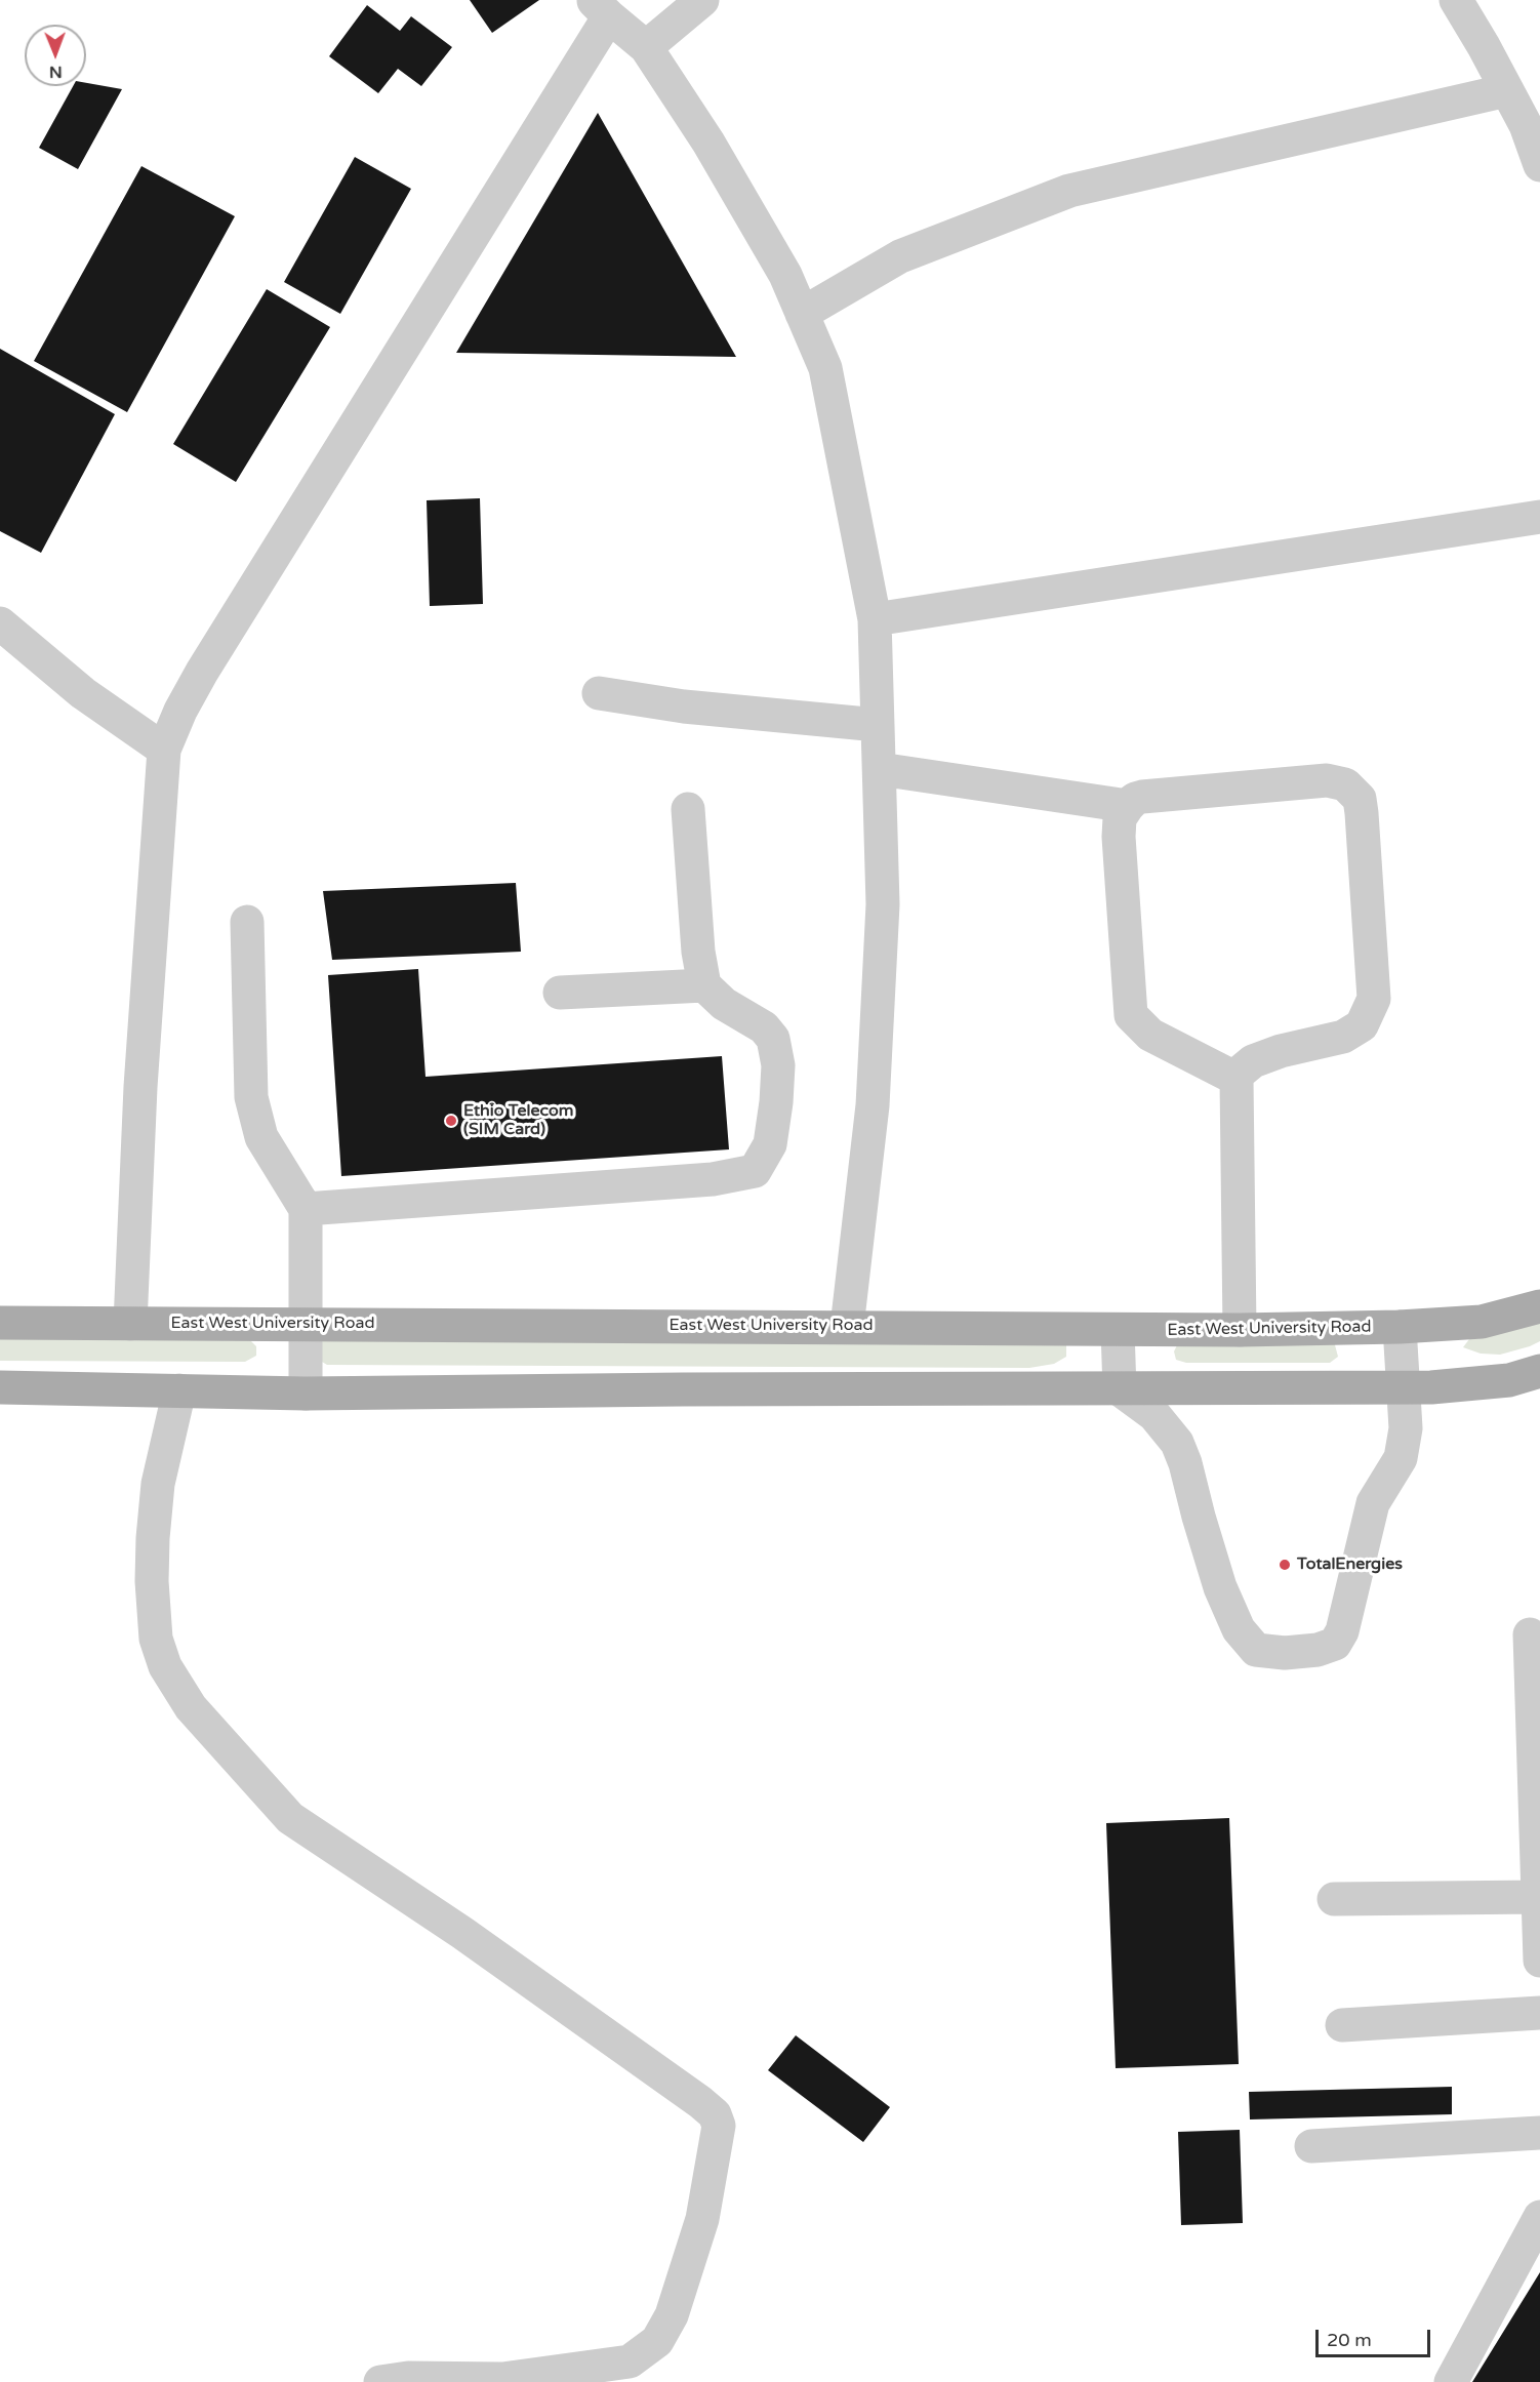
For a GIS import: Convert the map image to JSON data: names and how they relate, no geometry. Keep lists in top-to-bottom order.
{
  "streets": {
    "main road": ["East West University Road"]
  },
  "places": ["Ethio Telecom (SIM Card)", "TotalEnergies"],
  "scale_bar": "20 m",
  "north": "bottom"
}
